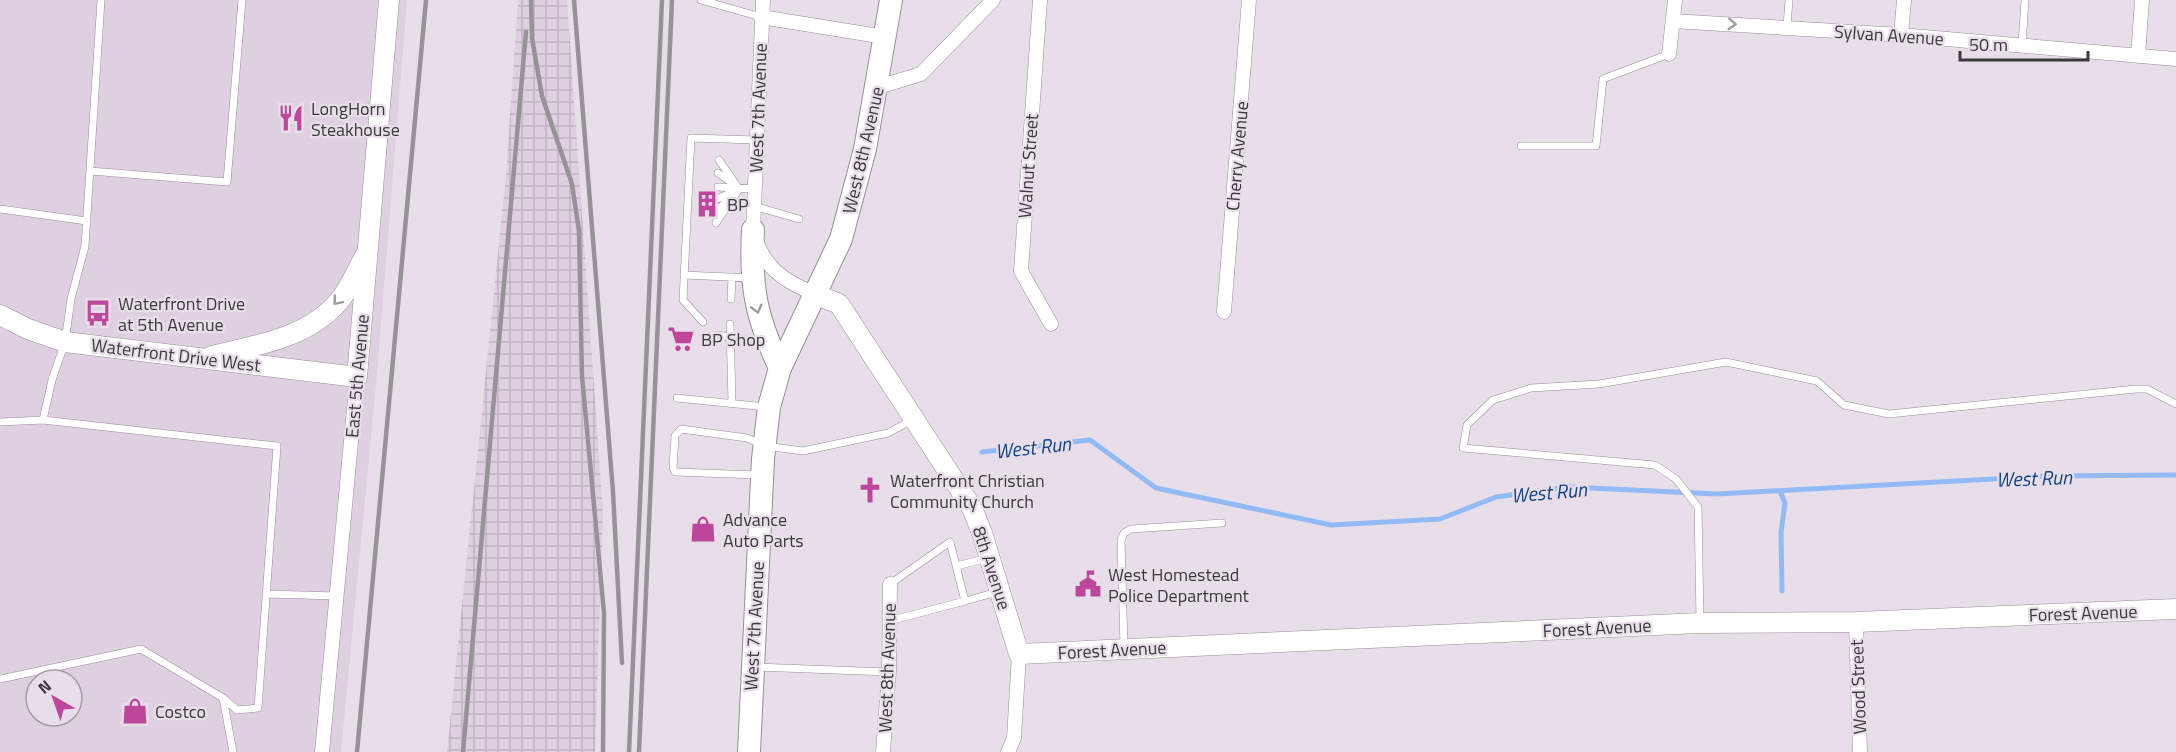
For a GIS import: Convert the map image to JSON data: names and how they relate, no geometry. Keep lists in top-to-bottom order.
{
  "streets": {
    "main road": ["West 7th Avenue", "West 8th Avenue"],
    "street": [
      "Sylvan Avenue",
      "Cherry Avenue",
      "Walnut Street",
      "Waterfront Drive West",
      "East 5th Avenue",
      "8th Avenue",
      "Forest Avenue",
      "Wood Street"
    ]
  },
  "crossings": [
    ["West 7th Avenue", "West 8th Avenue"],
    ["West 7th Avenue", "8th Avenue"],
    ["West 8th Avenue", "8th Avenue"],
    ["Waterfront Drive West", "East 5th Avenue"],
    ["8th Avenue", "Forest Avenue"],
    ["Forest Avenue", "Wood Street"]
  ],
  "water": ["West Run"],
  "places": {
    "restaurant": ["LongHorn Steakhouse"],
    "building": ["BP"],
    "bus stop": ["Waterfront Drive at 5th Avenue"],
    "supermarket": ["BP Shop"],
    "church": ["Waterfront Christian Community Church"],
    "shop": ["Advance Auto Parts", "Costco"],
    "public building": ["West Homestead Police Department"]
  },
  "scale_bar": "50 m",
  "north": "top left"
}
